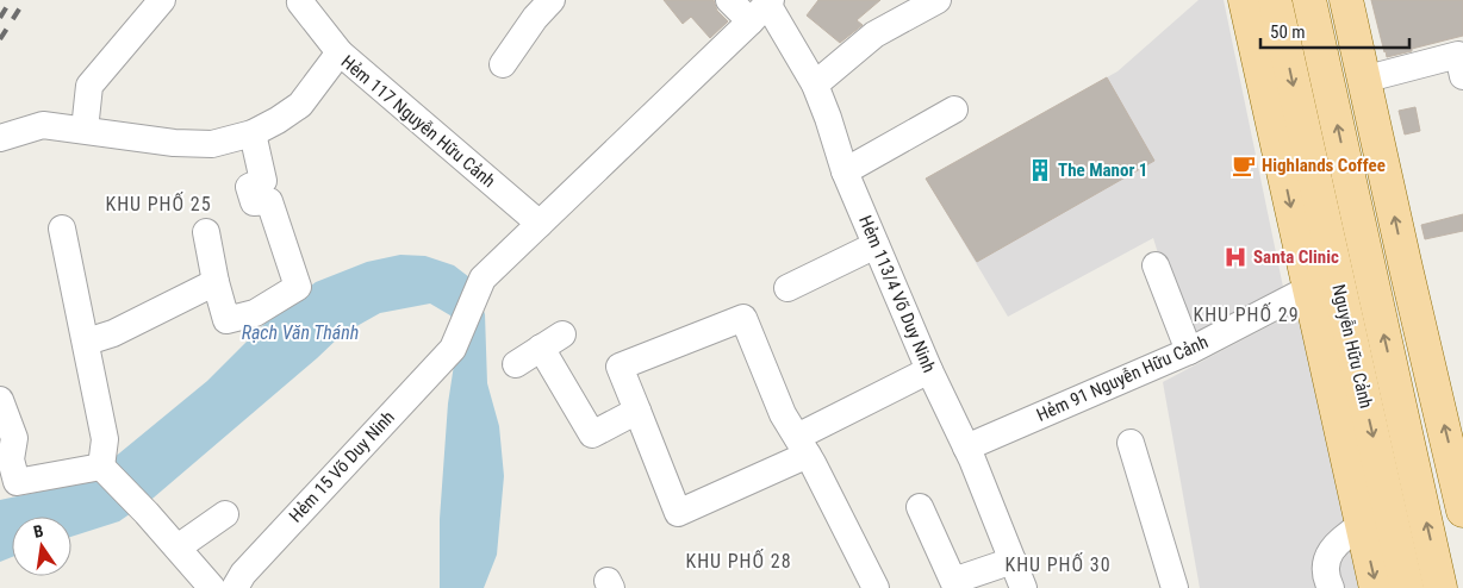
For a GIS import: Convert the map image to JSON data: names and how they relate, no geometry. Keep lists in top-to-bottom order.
{
  "streets": {
    "main road": ["Nguyễn Hữu Cảnh"],
    "street": [
      "Hẻm 117 Nguyễn Hữu Cảnh",
      "Hẻm 113/4 Võ Duy Ninh",
      "Hẻm 91 Nguyễn Hữu Cảnh",
      "Hẻm 15 Võ Duy Ninh"
    ]
  },
  "crossings": [
    ["Hẻm 117 Nguyễn Hữu Cảnh", "Hẻm 15 Võ Duy Ninh"],
    ["Hẻm 113/4 Võ Duy Ninh", "Hẻm 91 Nguyễn Hữu Cảnh"],
    ["Nguyễn Hữu Cảnh", "Hẻm 91 Nguyễn Hữu Cảnh"]
  ],
  "districts": [
    "KHU PHỐ 25",
    "KHU PHỐ 29",
    "KHU PHỐ 28",
    "KHU PHỐ 30"
  ],
  "water": ["Rạch Văn Thánh"],
  "places": {
    "cafe": ["Highlands Coffee"],
    "building": ["The Manor 1"],
    "hospital": ["Santa Clinic"]
  },
  "scale_bar": "50 m",
  "north": "top"
}
